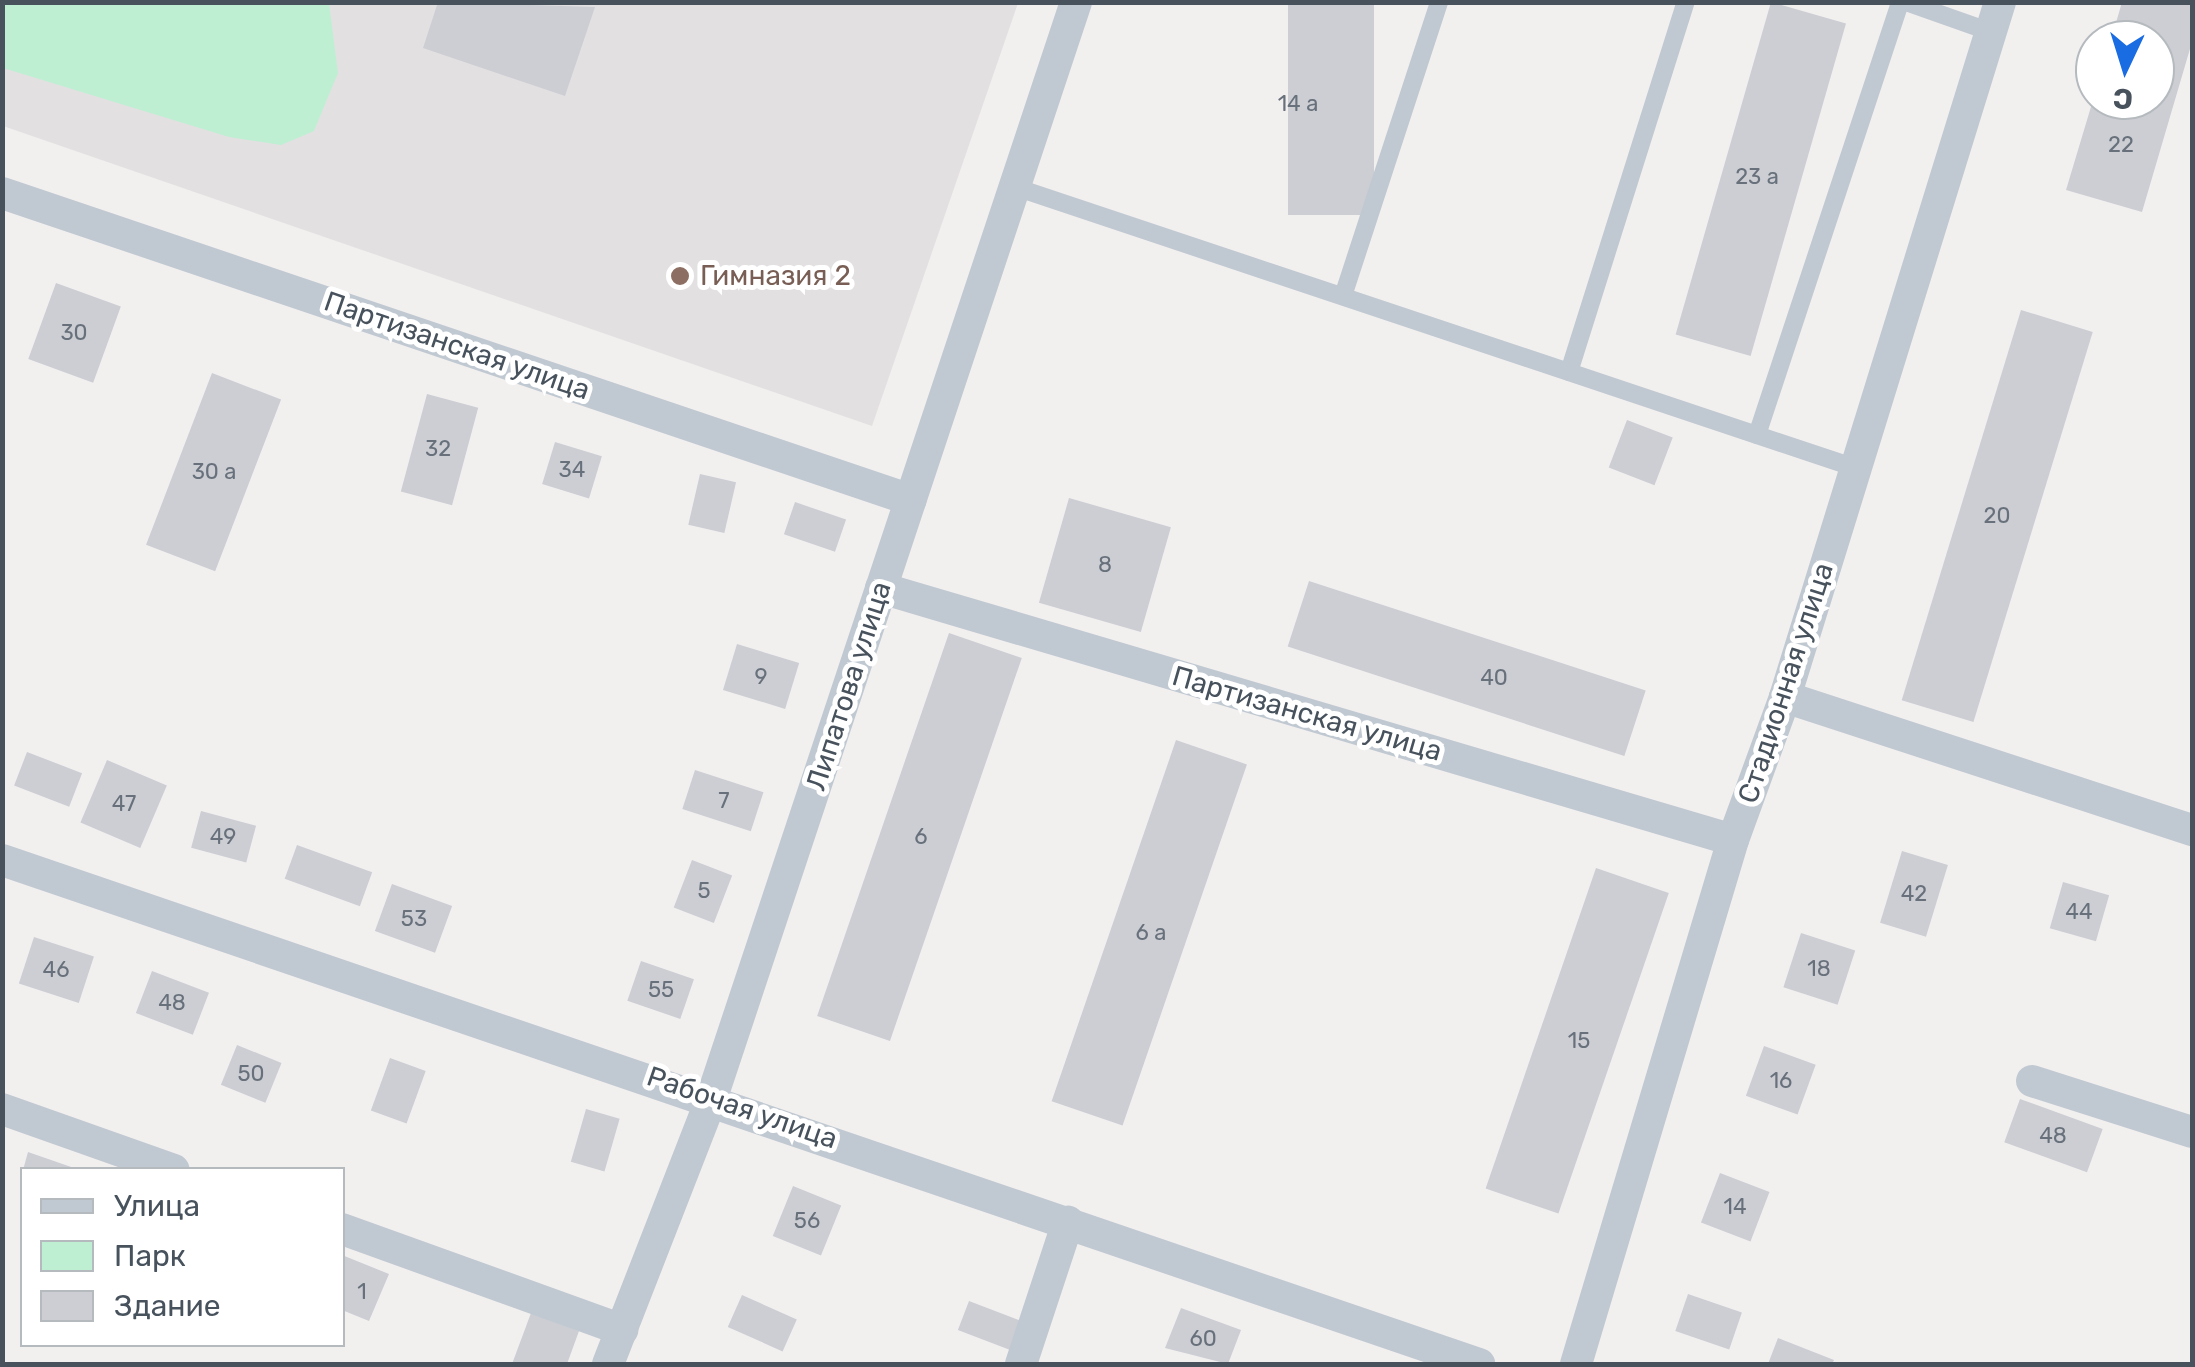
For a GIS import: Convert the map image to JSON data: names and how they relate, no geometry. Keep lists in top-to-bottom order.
{
  "streets": {
    "street": [
      "Партизанская улица",
      "Стадионная улица",
      "Липатова улица",
      "Рабочая улица"
    ]
  },
  "crossings": [
    ["Партизанская улица", "Стадионная улица"],
    ["Партизанская улица", "Липатова улица"],
    ["Липатова улица", "Рабочая улица"]
  ],
  "places": ["Гимназия 2"],
  "house_numbers": [
    "14 а",
    "22",
    "23 а",
    "30",
    "32",
    "34",
    "30 а",
    "20",
    "8",
    "9",
    "40",
    "7",
    "47",
    "49",
    "6",
    "5",
    "42",
    "44",
    "53",
    "6 а",
    "18",
    "46",
    "55",
    "48",
    "15",
    "50",
    "16",
    "48",
    "14",
    "56",
    "1",
    "60"
  ],
  "legend": ["Улица", "Парк", "Здание"],
  "north": "bottom"
}
